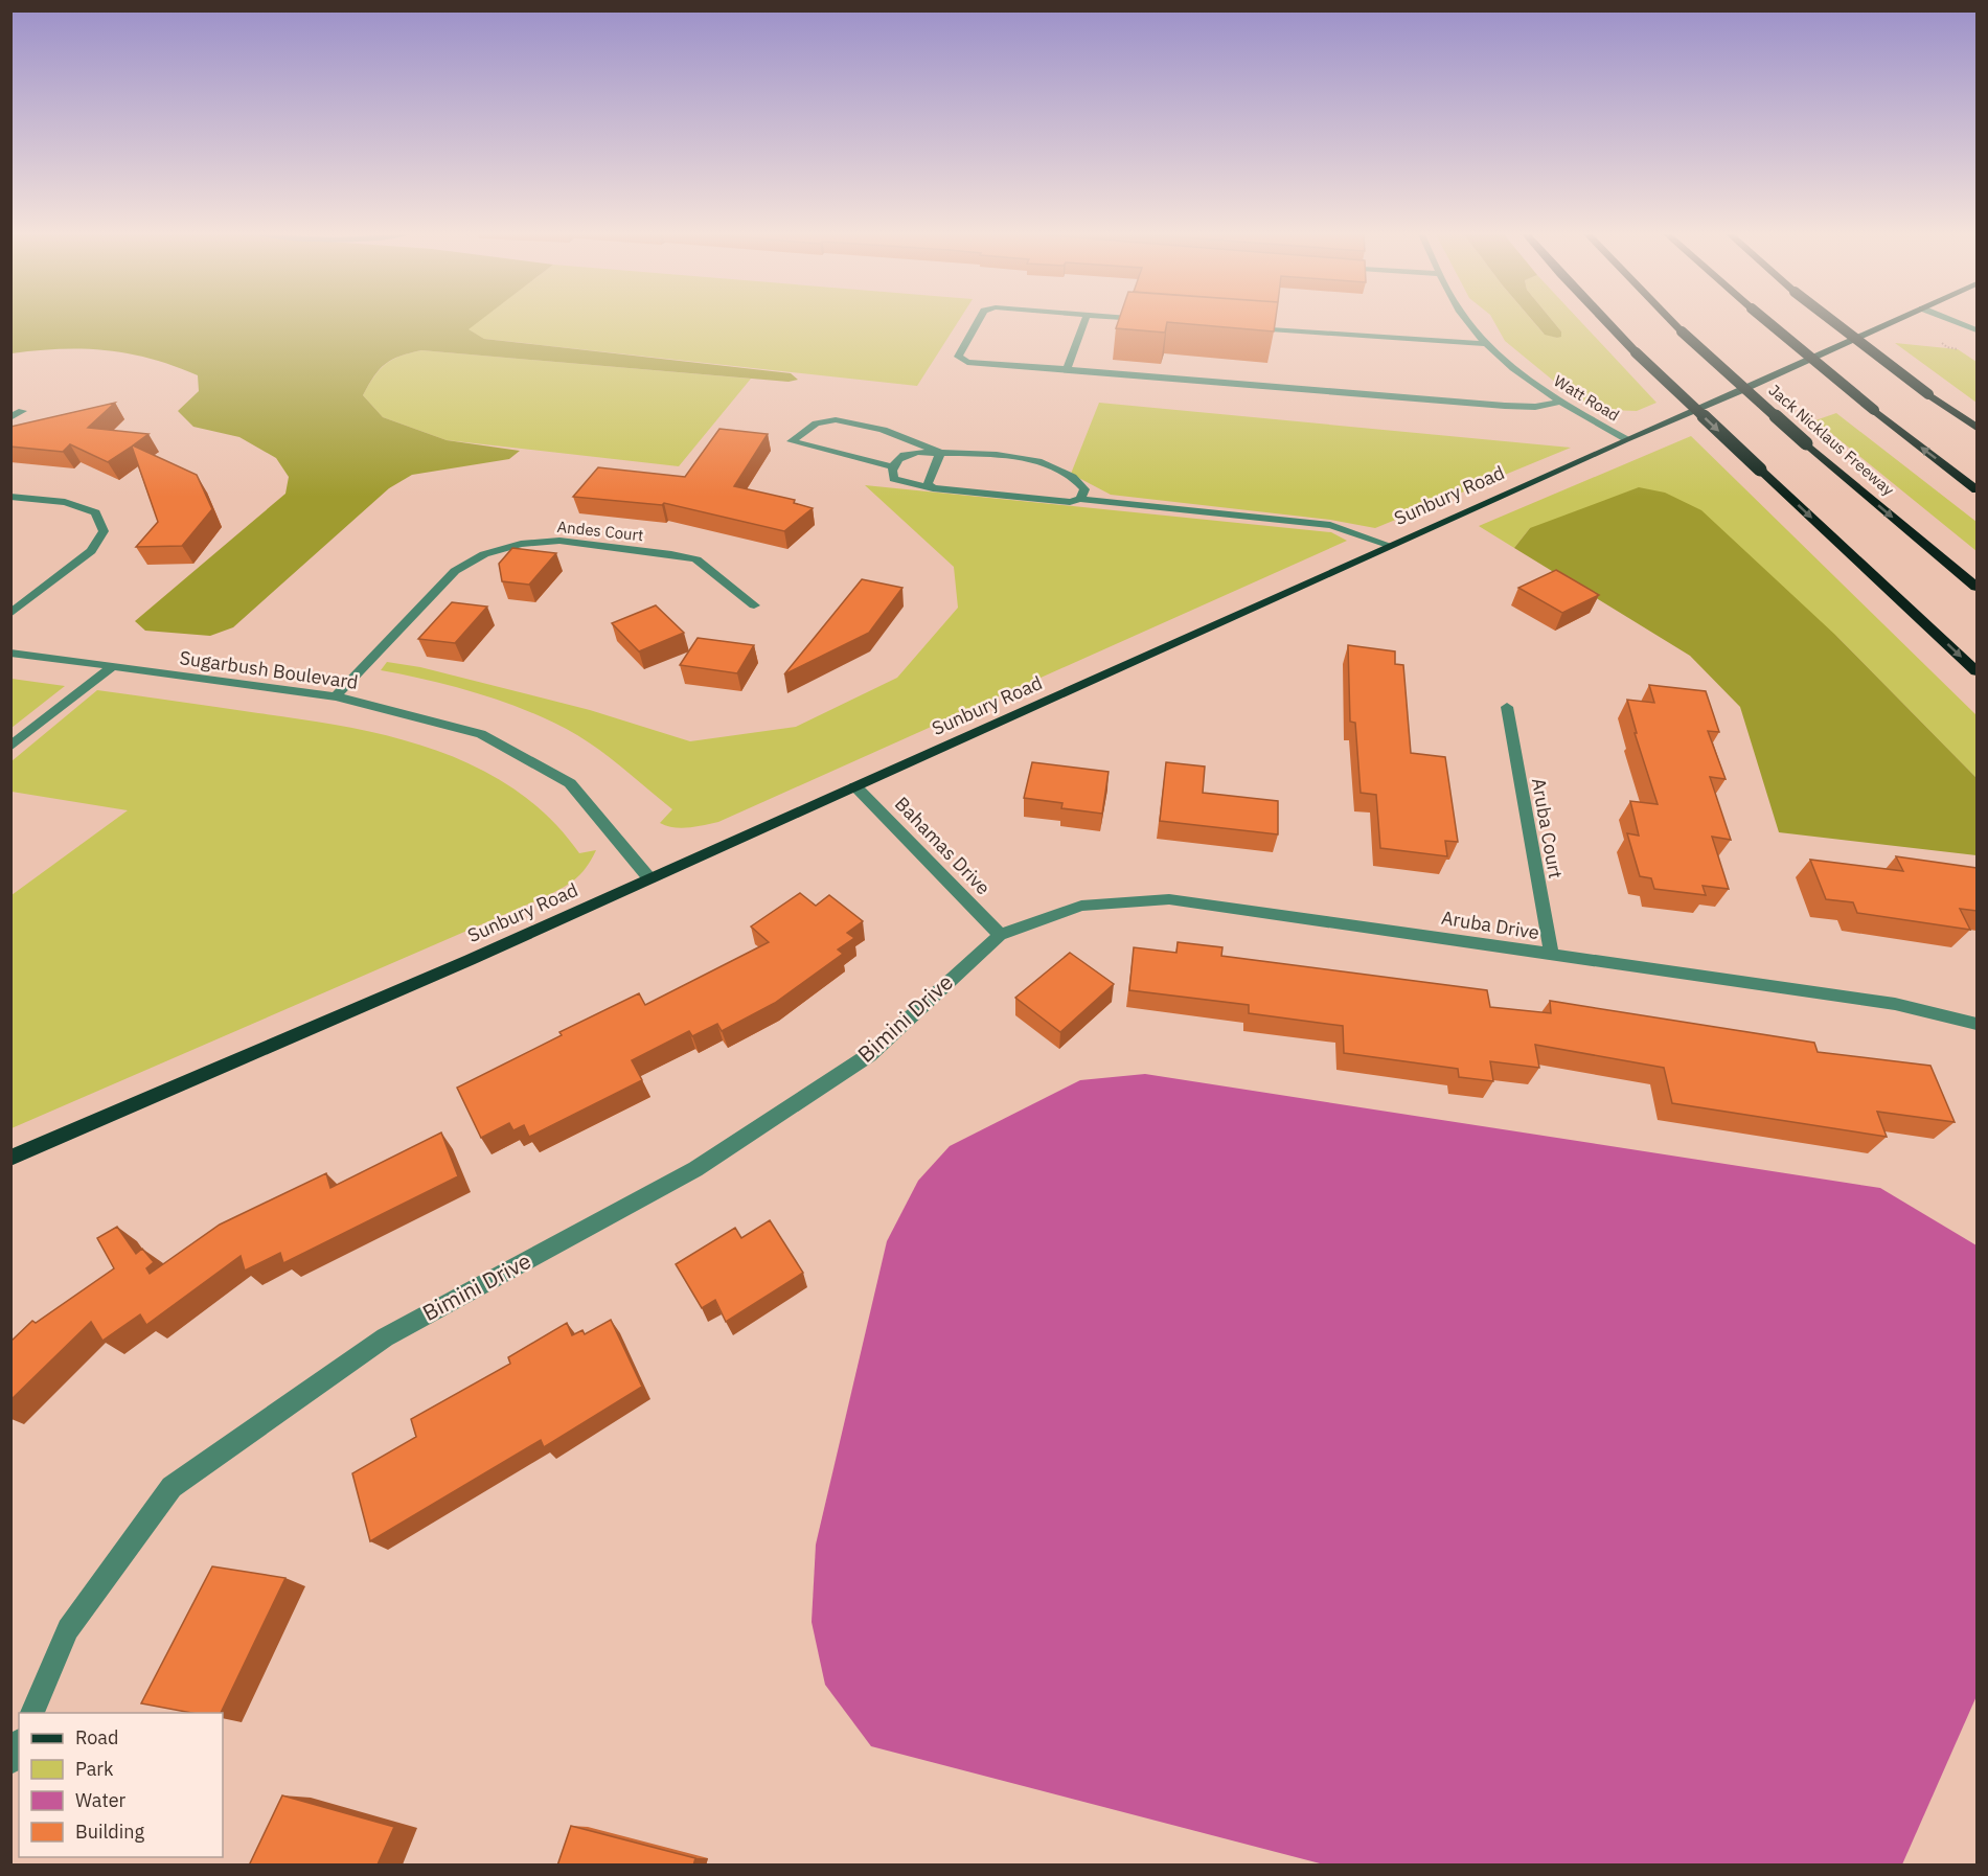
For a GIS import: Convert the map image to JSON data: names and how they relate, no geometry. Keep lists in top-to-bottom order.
{
  "streets": {
    "highway": ["Jack Nicklaus Freeway"],
    "main road": ["Sunbury Road"],
    "street": [
      "Watt Road",
      "Andes Court",
      "Sugarbush Boulevard",
      "Aruba Court",
      "Bahamas Drive",
      "Aruba Drive",
      "Bimini Drive"
    ]
  },
  "crossings": [
    ["Watt Road", "Sunbury Road"],
    ["Sunbury Road", "Sugarbush Boulevard"],
    ["Sunbury Road", "Bahamas Drive"],
    ["Andes Court", "Sugarbush Boulevard"],
    ["Aruba Court", "Aruba Drive"],
    ["Bahamas Drive", "Aruba Drive"],
    ["Bahamas Drive", "Bimini Drive"],
    ["Aruba Drive", "Bimini Drive"]
  ],
  "legend": [
    "Road",
    "Park",
    "Water",
    "Building"
  ]
}
